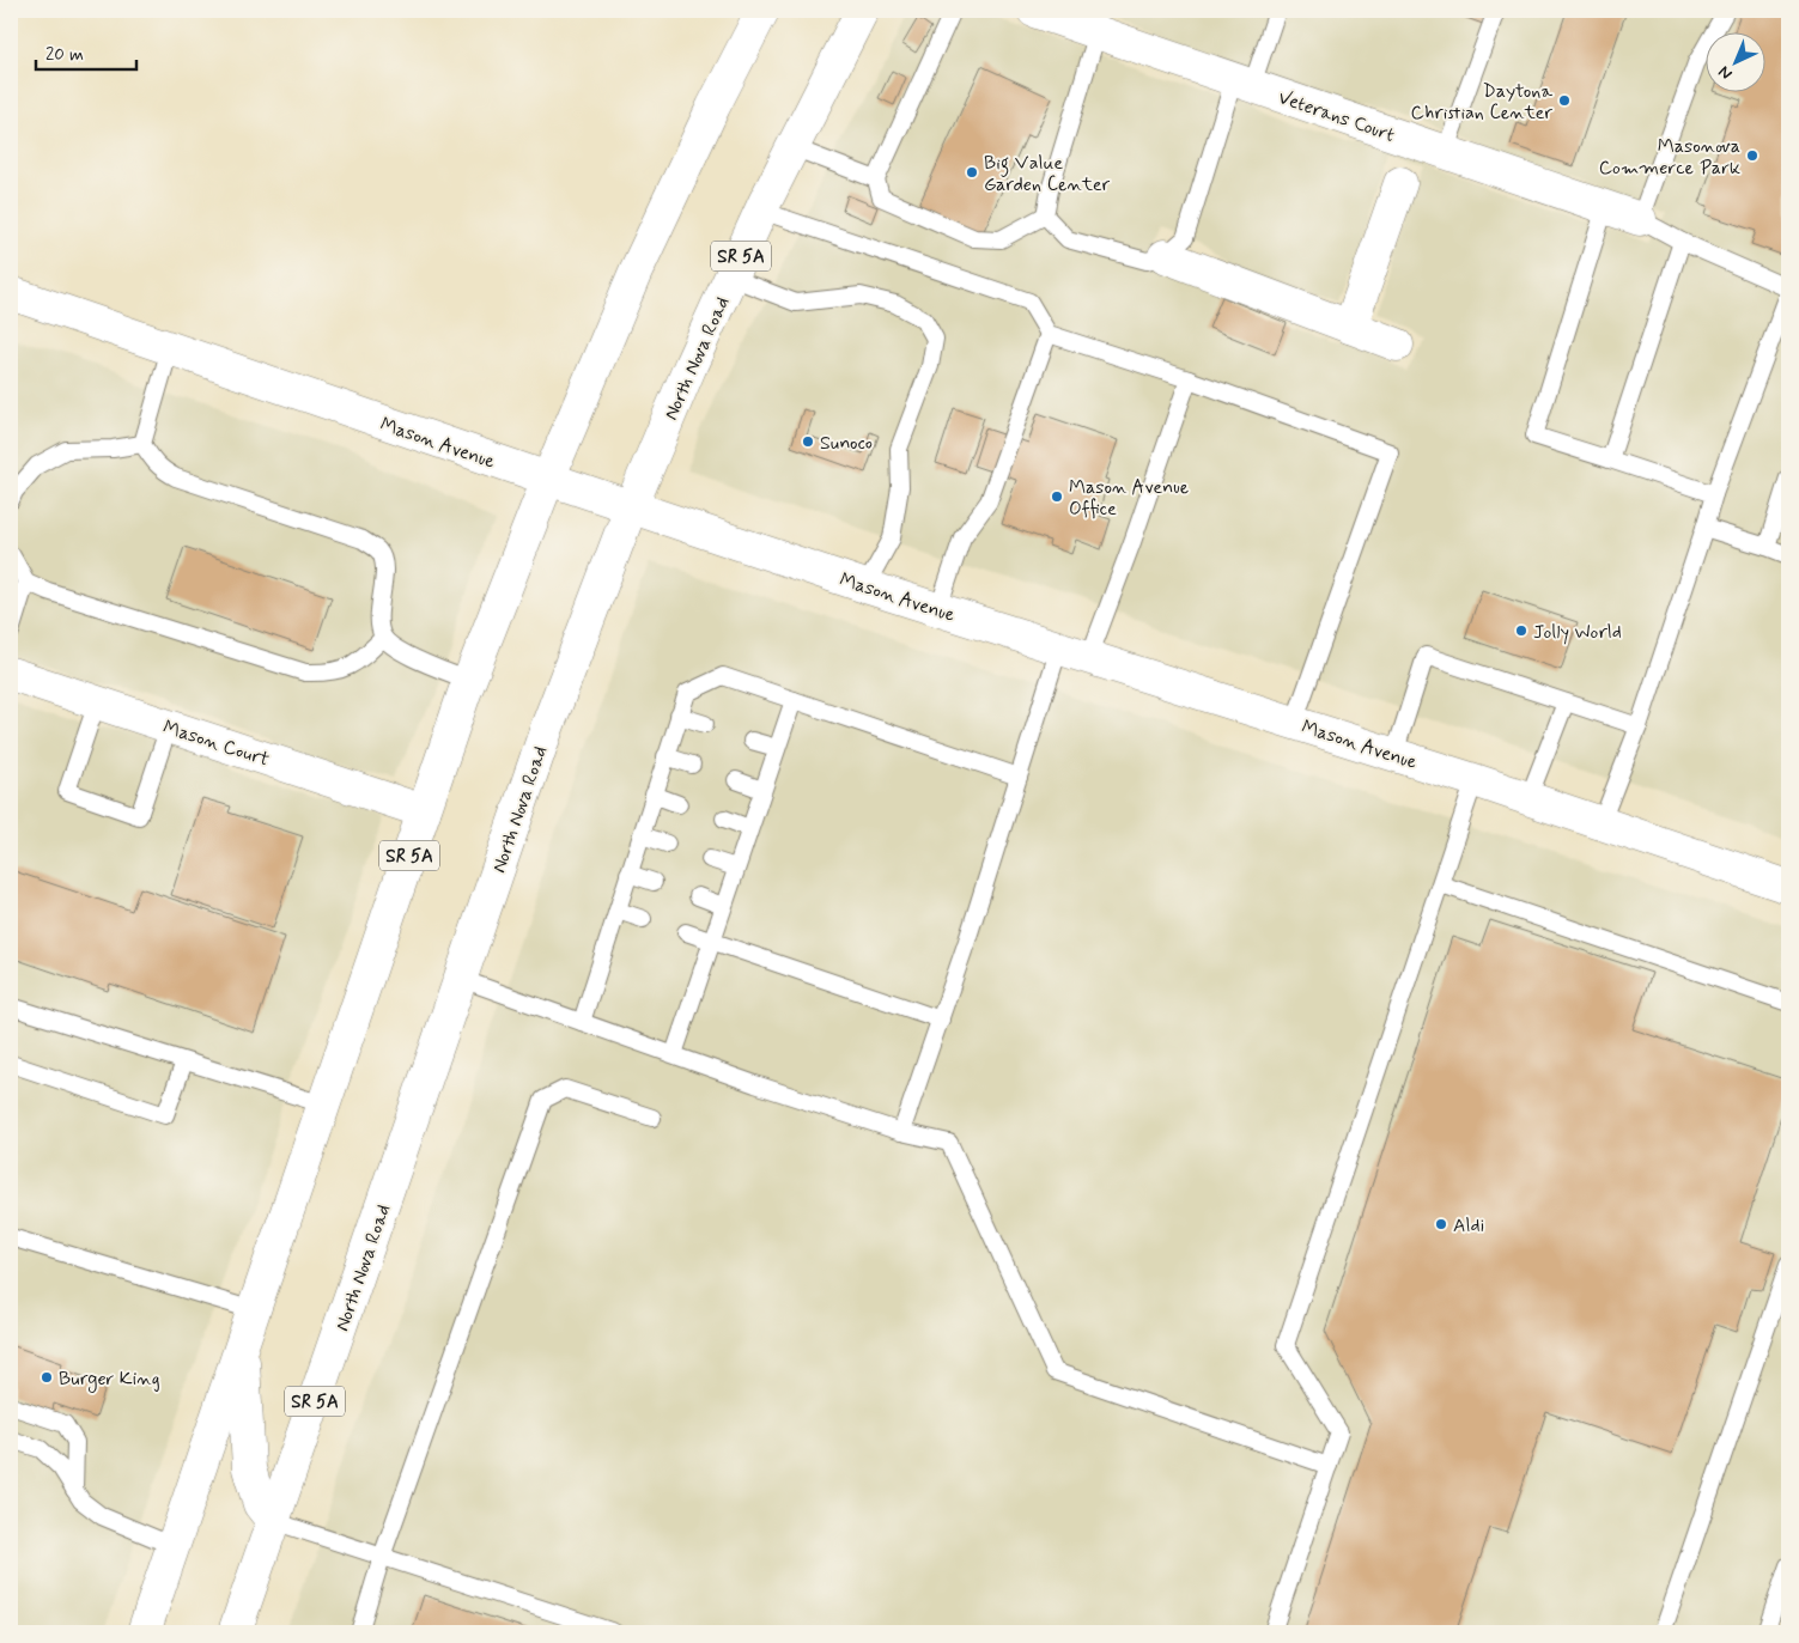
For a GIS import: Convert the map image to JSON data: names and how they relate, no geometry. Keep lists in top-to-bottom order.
{
  "streets": {
    "main road": [
      "Veterans Court",
      "SR 5A",
      "North Nova Road",
      "Mason Avenue",
      "Mason Court"
    ]
  },
  "crossings": [
    ["SR 5A", "Mason Avenue"],
    ["SR 5A", "Mason Court"],
    ["North Nova Road", "Mason Avenue"]
  ],
  "places": [
    "Daytona Christian Center",
    "Masonova Commerce Park",
    "Big Value Garden Center",
    "Sunoco",
    "Mason Avenue Office",
    "Jolly World",
    "Aldi",
    "Burger King"
  ],
  "scale_bar": "20 m",
  "north": "bottom left"
}
